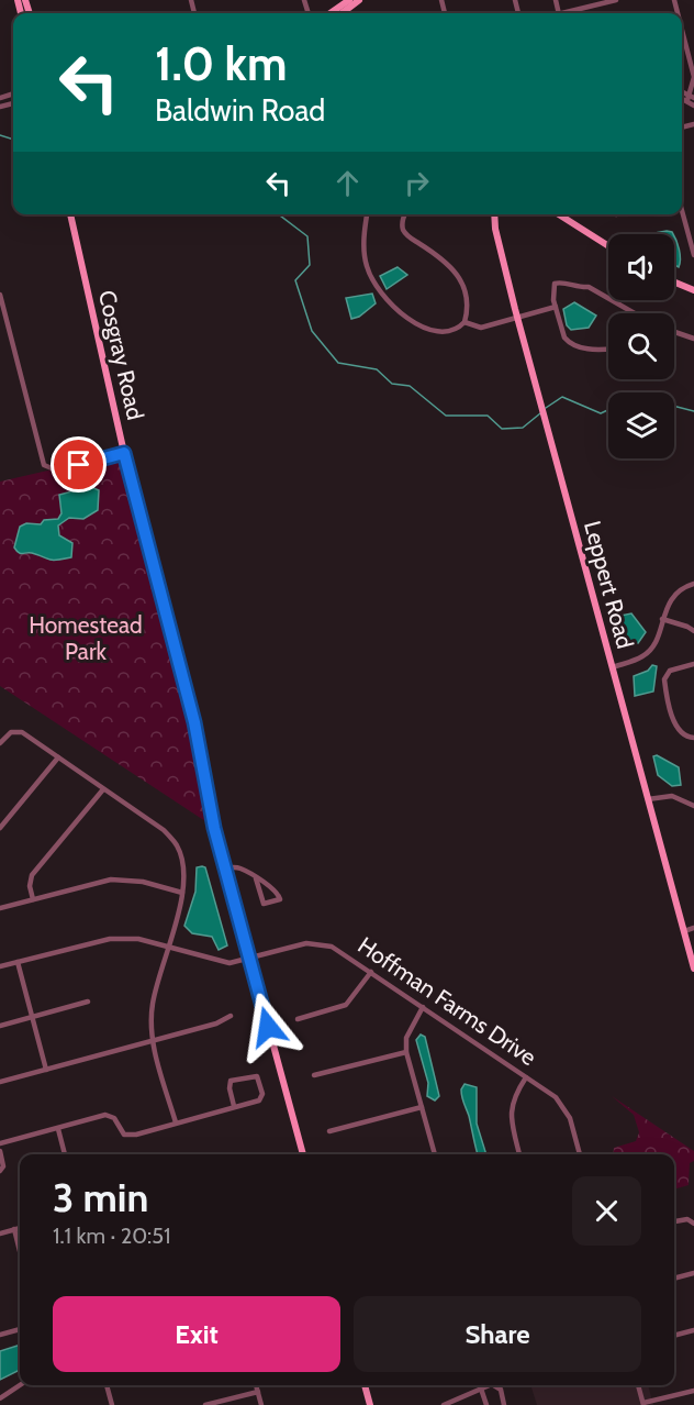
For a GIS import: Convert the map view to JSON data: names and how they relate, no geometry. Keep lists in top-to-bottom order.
{
  "streets": {
    "main road": ["Cosgray Road", "Leppert Road"],
    "street": ["Hoffman Farms Drive"]
  },
  "crossings": [
    ["Cosgray Road", "Hoffman Farms Drive"]
  ],
  "parks": ["Homestead Park"],
  "page": {
    "turn": ["1.0 km", "Baldwin Road"],
    "heading": ["3 min", "1.1 km · 20:51"],
    "buttons": ["Exit", "Share"]
  }
}
